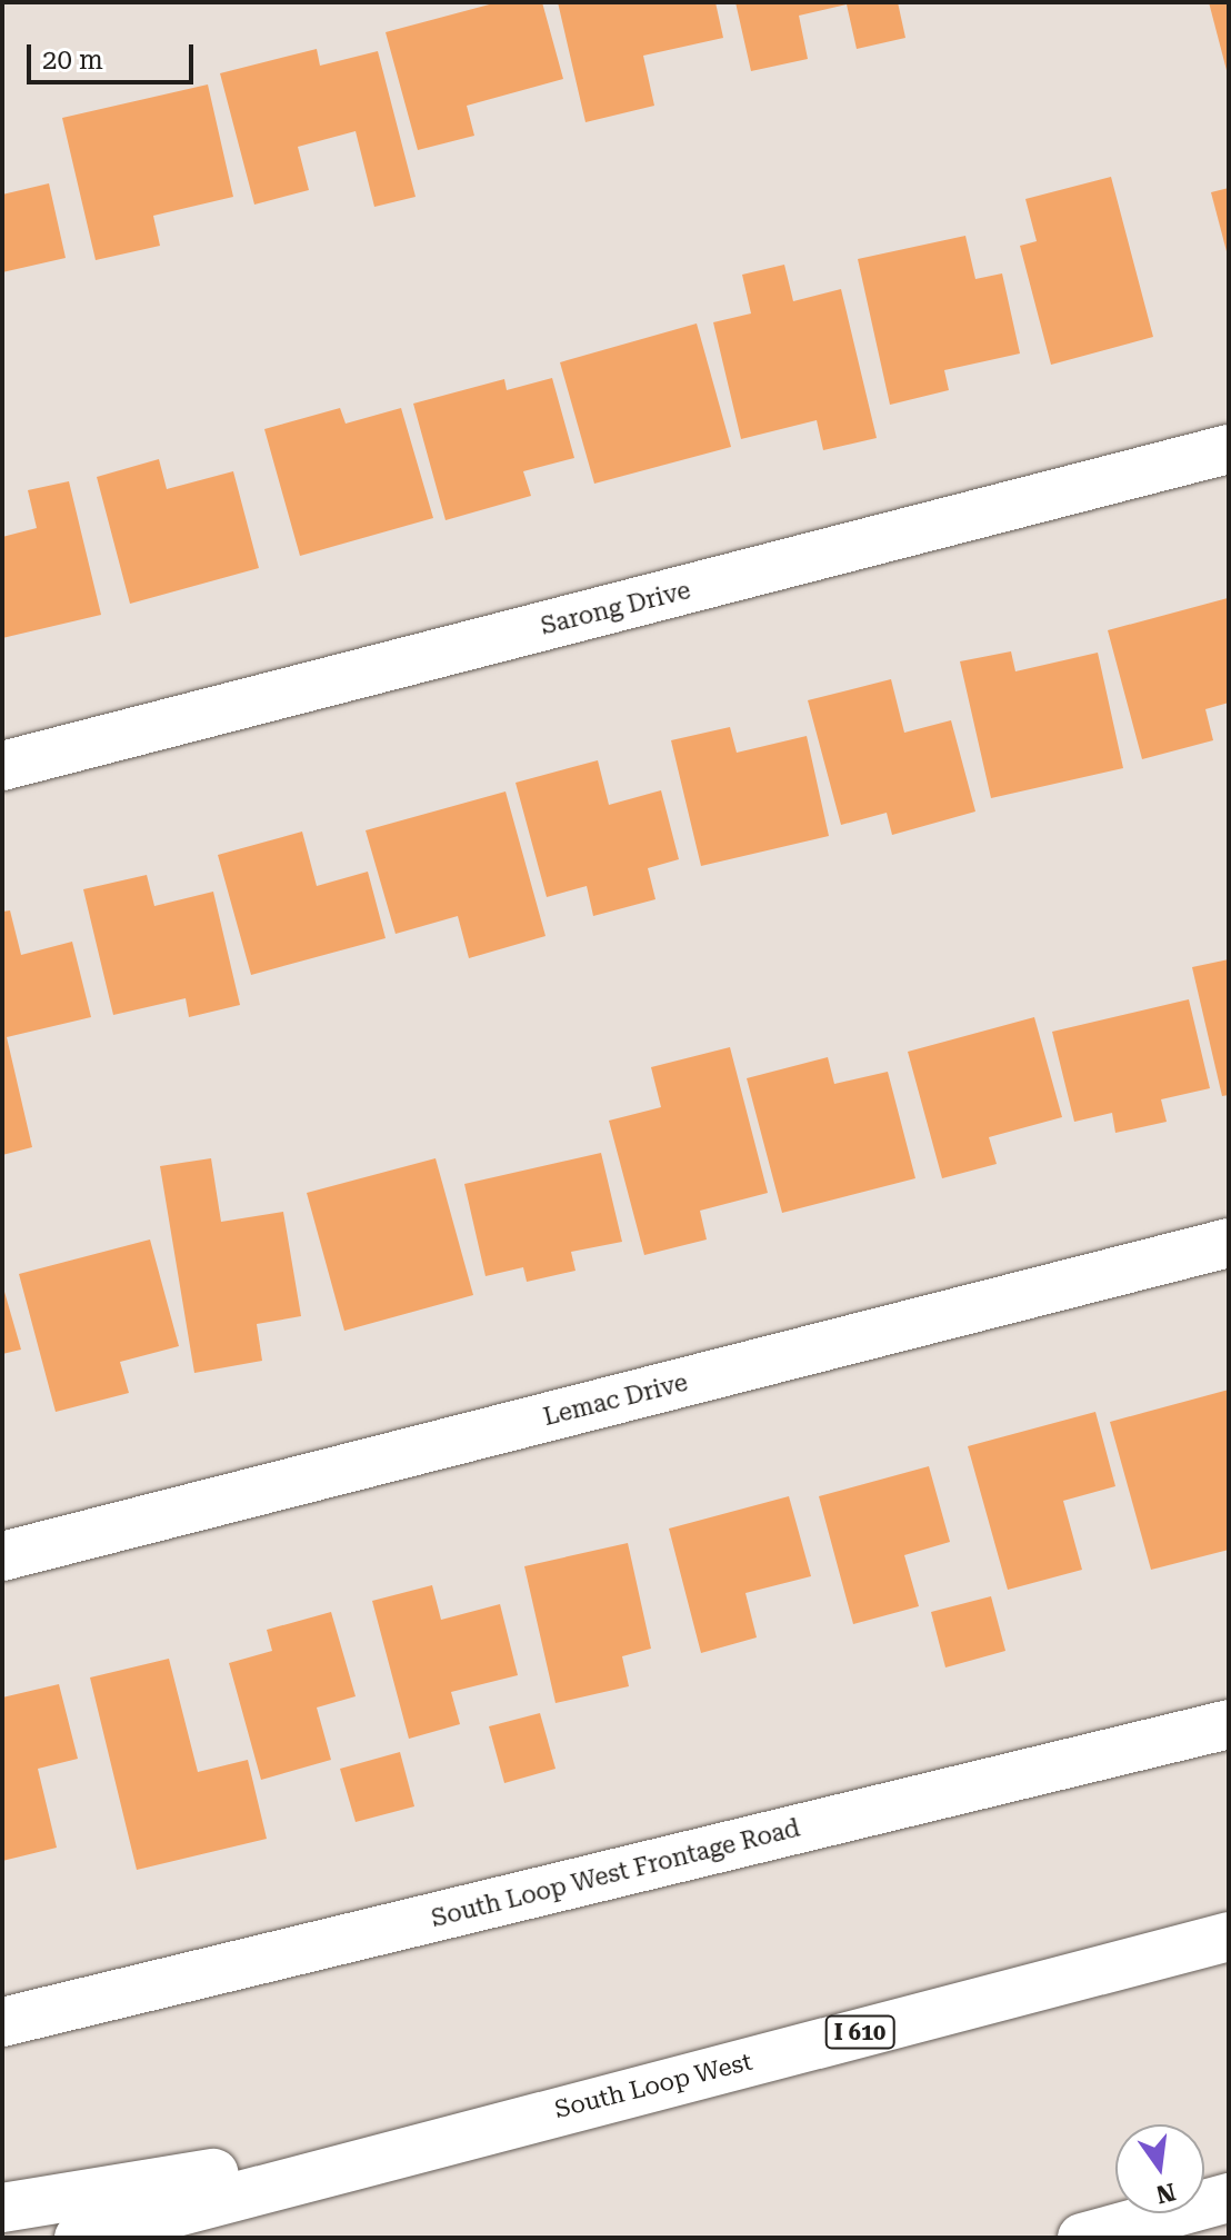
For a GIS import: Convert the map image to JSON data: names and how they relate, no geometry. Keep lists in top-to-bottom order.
{
  "streets": {
    "main road": [
      "Sarong Drive",
      "Lemac Drive",
      "South Loop West Frontage Road",
      "I 610",
      "South Loop West"
    ]
  },
  "scale_bar": "20 m",
  "north": "bottom"
}
